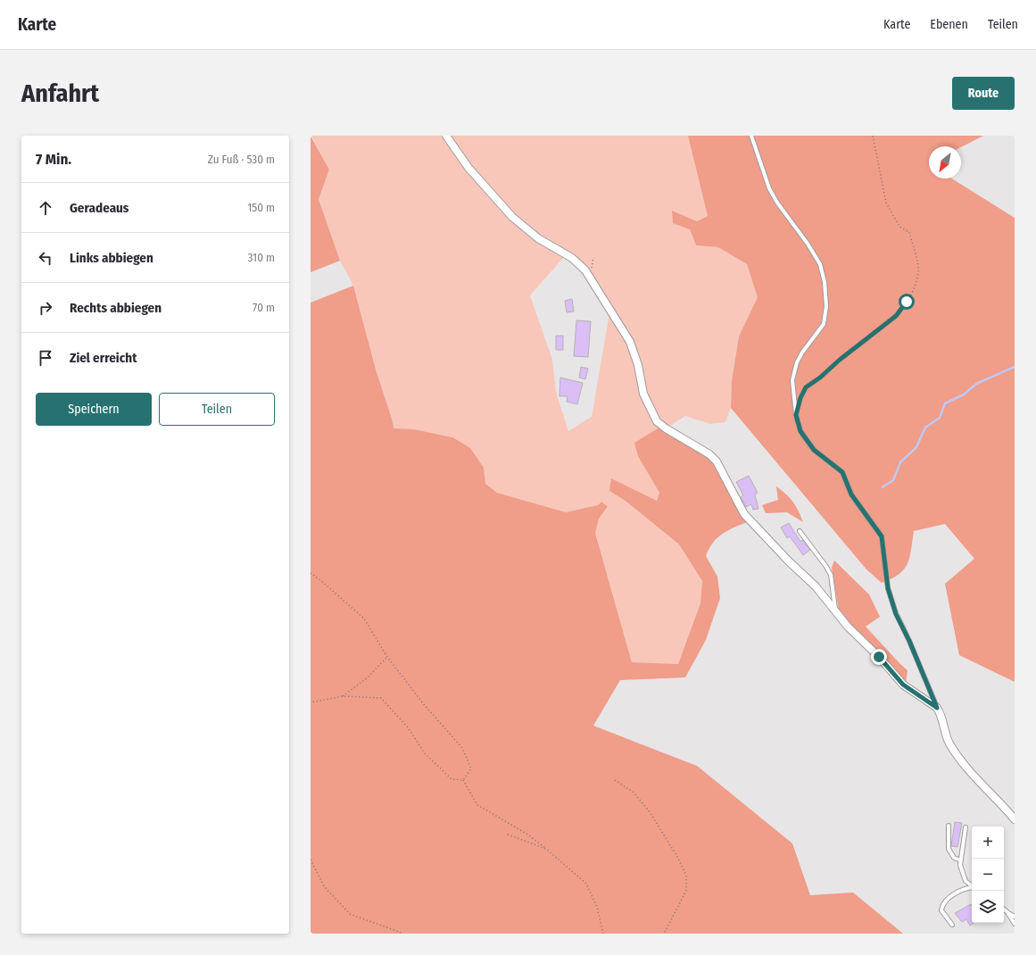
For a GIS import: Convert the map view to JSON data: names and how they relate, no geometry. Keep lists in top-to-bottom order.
{
  "north": "bottom left",
  "page": {
    "header": "Karte",
    "nav": ["Karte", "Ebenen", "Teilen"],
    "buttons": [
      "Route",
      ["Speichern", "Teilen"]
    ],
    "title": "Anfahrt",
    "heading": ["7 Min.", "Zu Fuß · 530 m"],
    "list": [
      ["Geradeaus", "150 m"],
      ["Links abbiegen", "310 m"],
      ["Rechts abbiegen", "70 m"],
      "Ziel erreicht"
    ],
    "map_buttons": ["+", "−"]
  }
}
